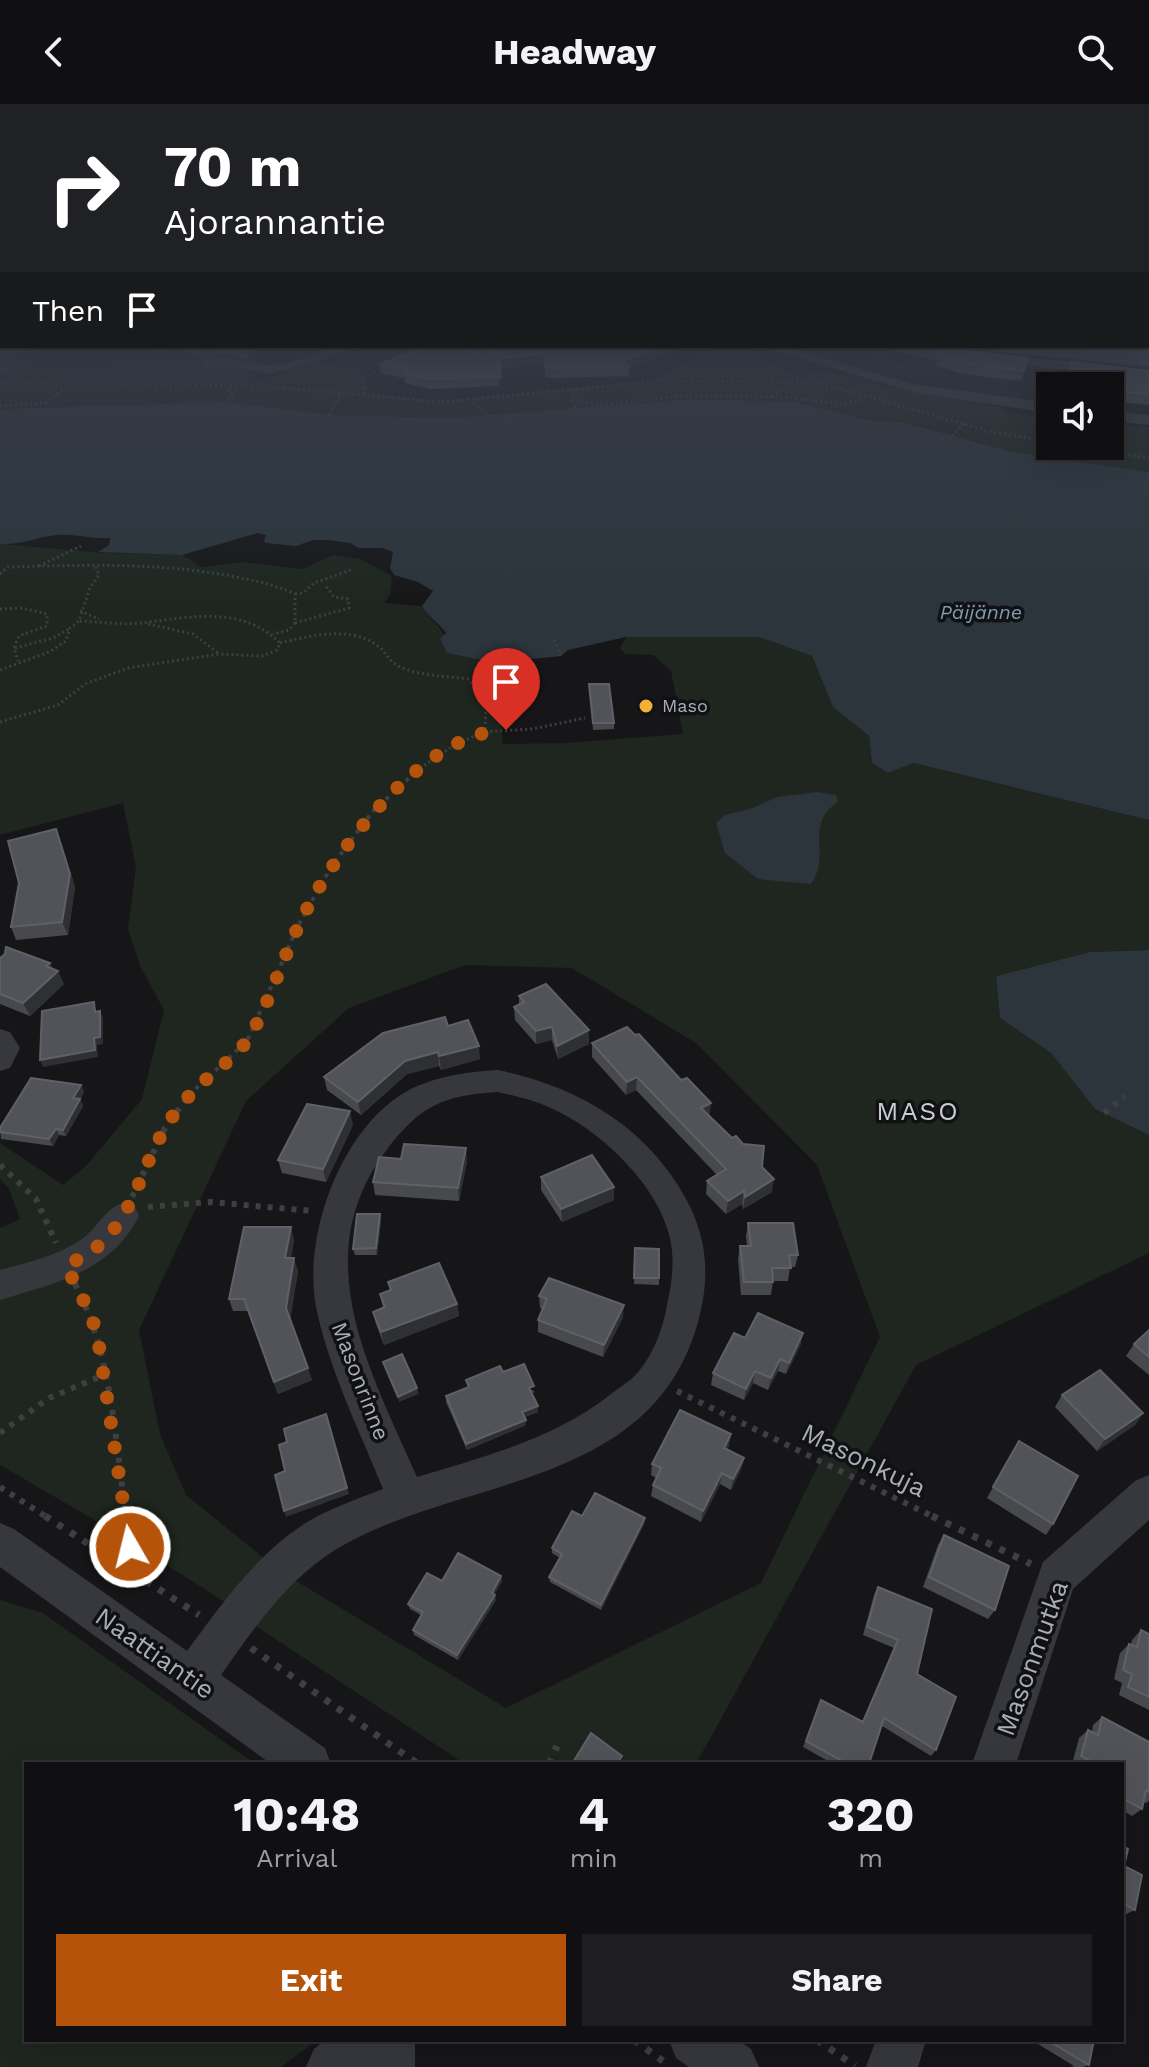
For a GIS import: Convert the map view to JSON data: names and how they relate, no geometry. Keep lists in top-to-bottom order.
{
  "streets": {
    "street": ["Masonrinne", "Naattiantie", "Masonmutka"],
    "path": ["Masonkuja"]
  },
  "crossings": [
    ["Masonrinne", "Masonkuja"],
    ["Masonrinne", "Naattiantie"],
    ["Masonkuja", "Masonmutka"]
  ],
  "districts": ["MASO"],
  "water": ["Päijänne"],
  "places": ["Maso"],
  "page": {
    "header": "Headway",
    "turn": ["70 m", "Ajorannantie"],
    "then": "Then",
    "eta": [
      "10:48",
      "Arrival",
      "4",
      "min",
      "320",
      "m"
    ],
    "buttons": ["Exit", "Share"]
  }
}
